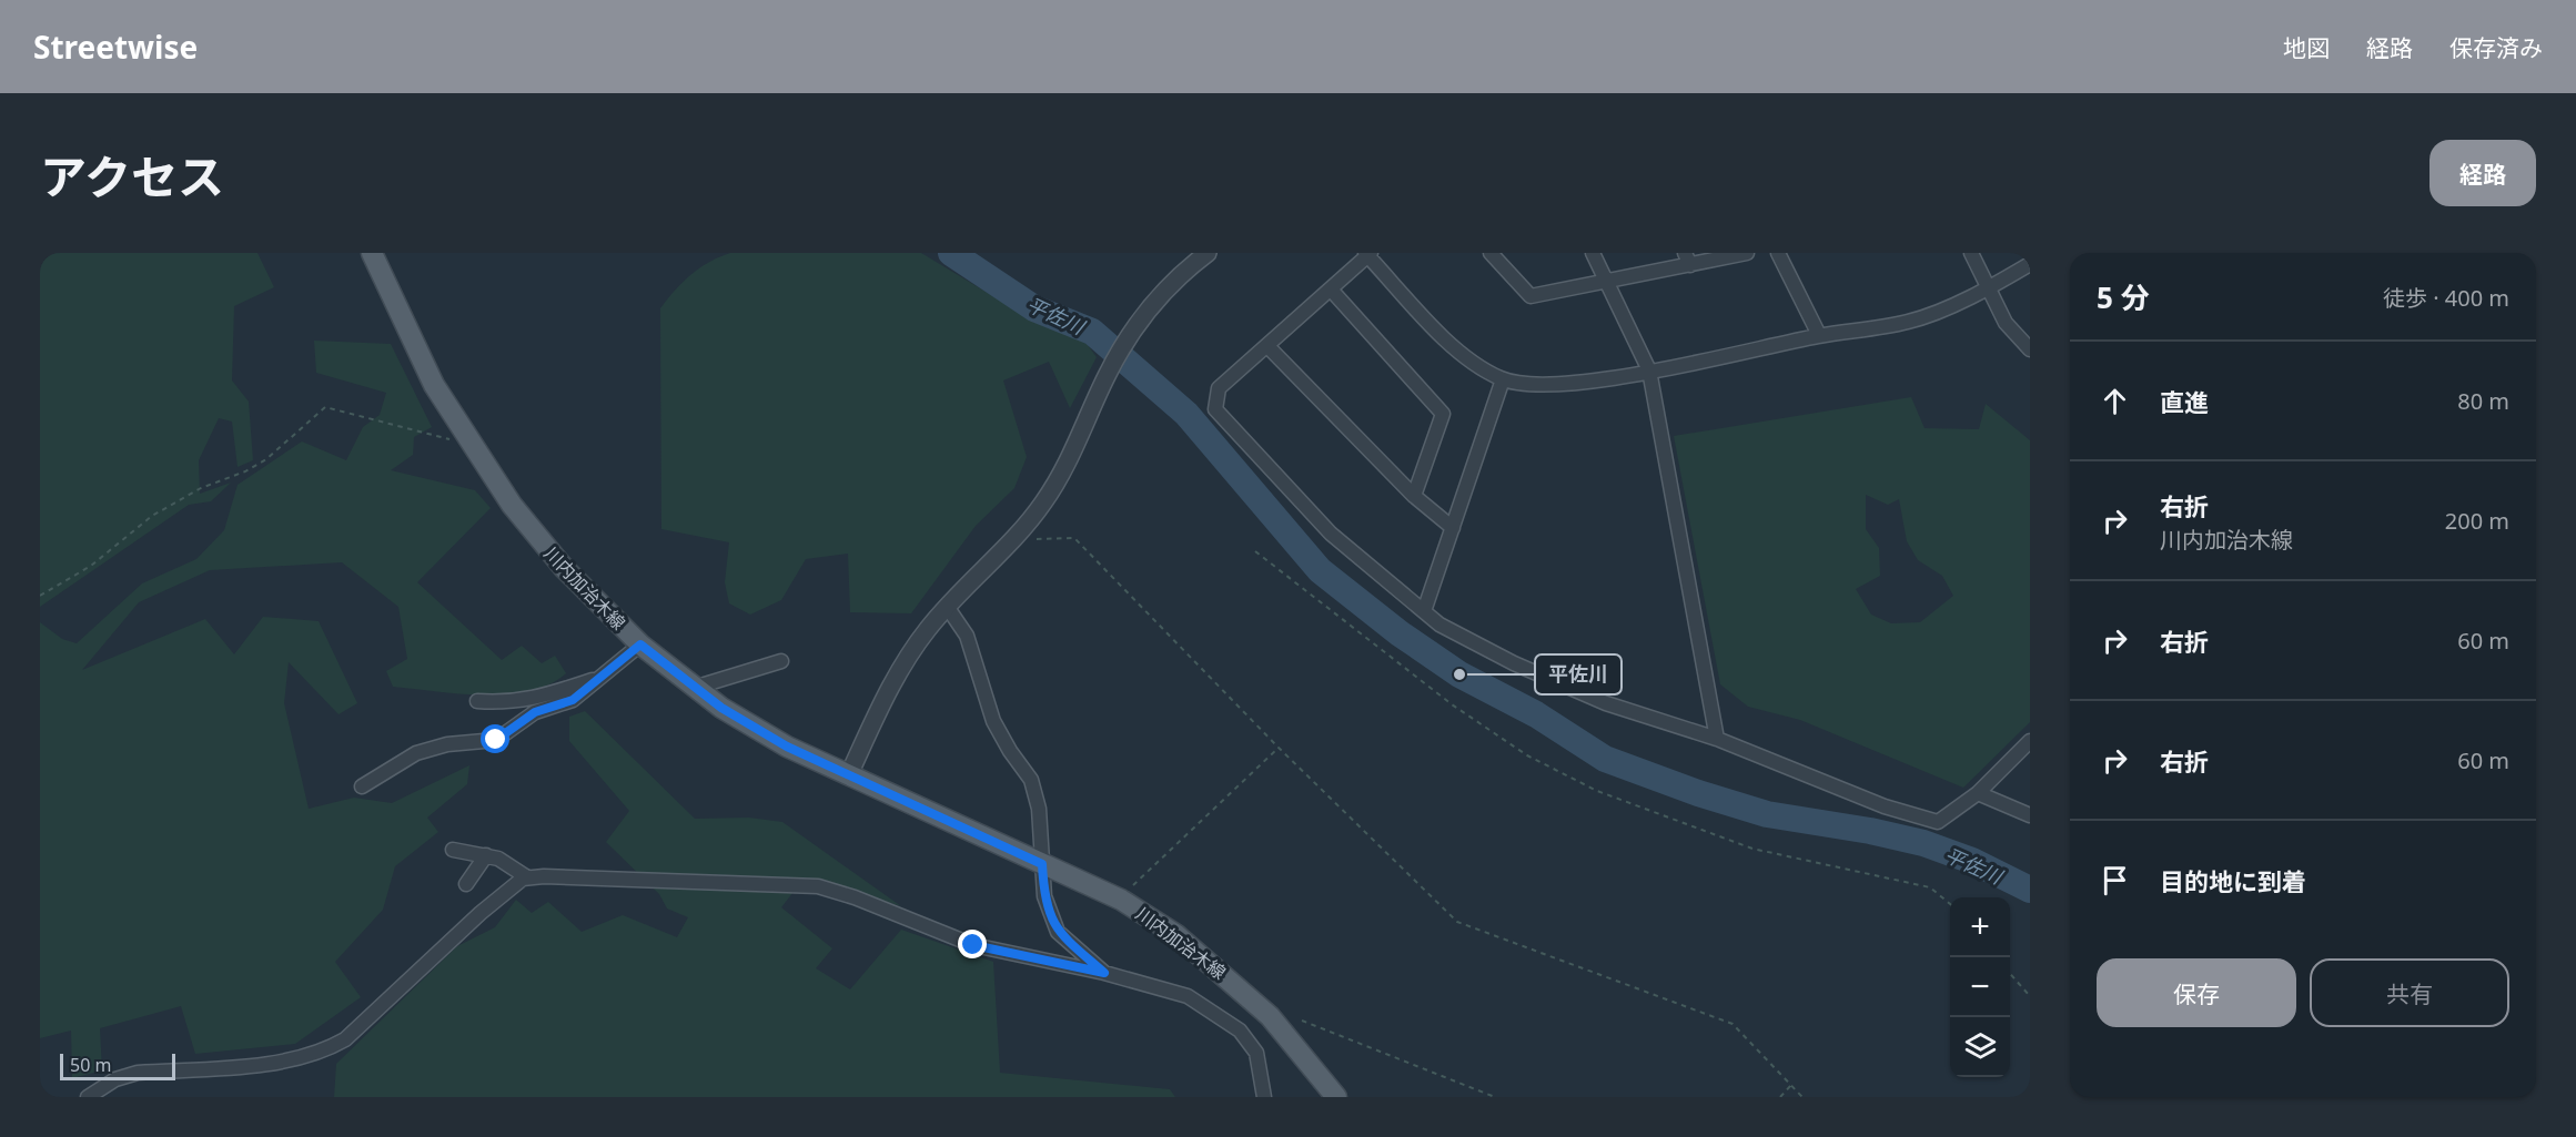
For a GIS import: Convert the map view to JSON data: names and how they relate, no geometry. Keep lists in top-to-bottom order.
{
  "streets": {
    "main road": ["川内加治木線"]
  },
  "water": ["平佐川"],
  "places": ["平佐川"],
  "scale_bar": "50 m",
  "page": {
    "header": "Streetwise",
    "nav": ["地図", "経路", "保存済み"],
    "title": "アクセス",
    "buttons": [
      "経路",
      ["保存", "共有"]
    ],
    "heading": ["5 分", "徒歩 · 400 m"],
    "list": [
      ["直進", "80 m"],
      ["右折", "川内加治木線", "200 m"],
      ["右折", "60 m"],
      ["右折", "60 m"],
      "目的地に到着"
    ],
    "map_buttons": ["+", "−"],
    "scale": "50 m"
  }
}
